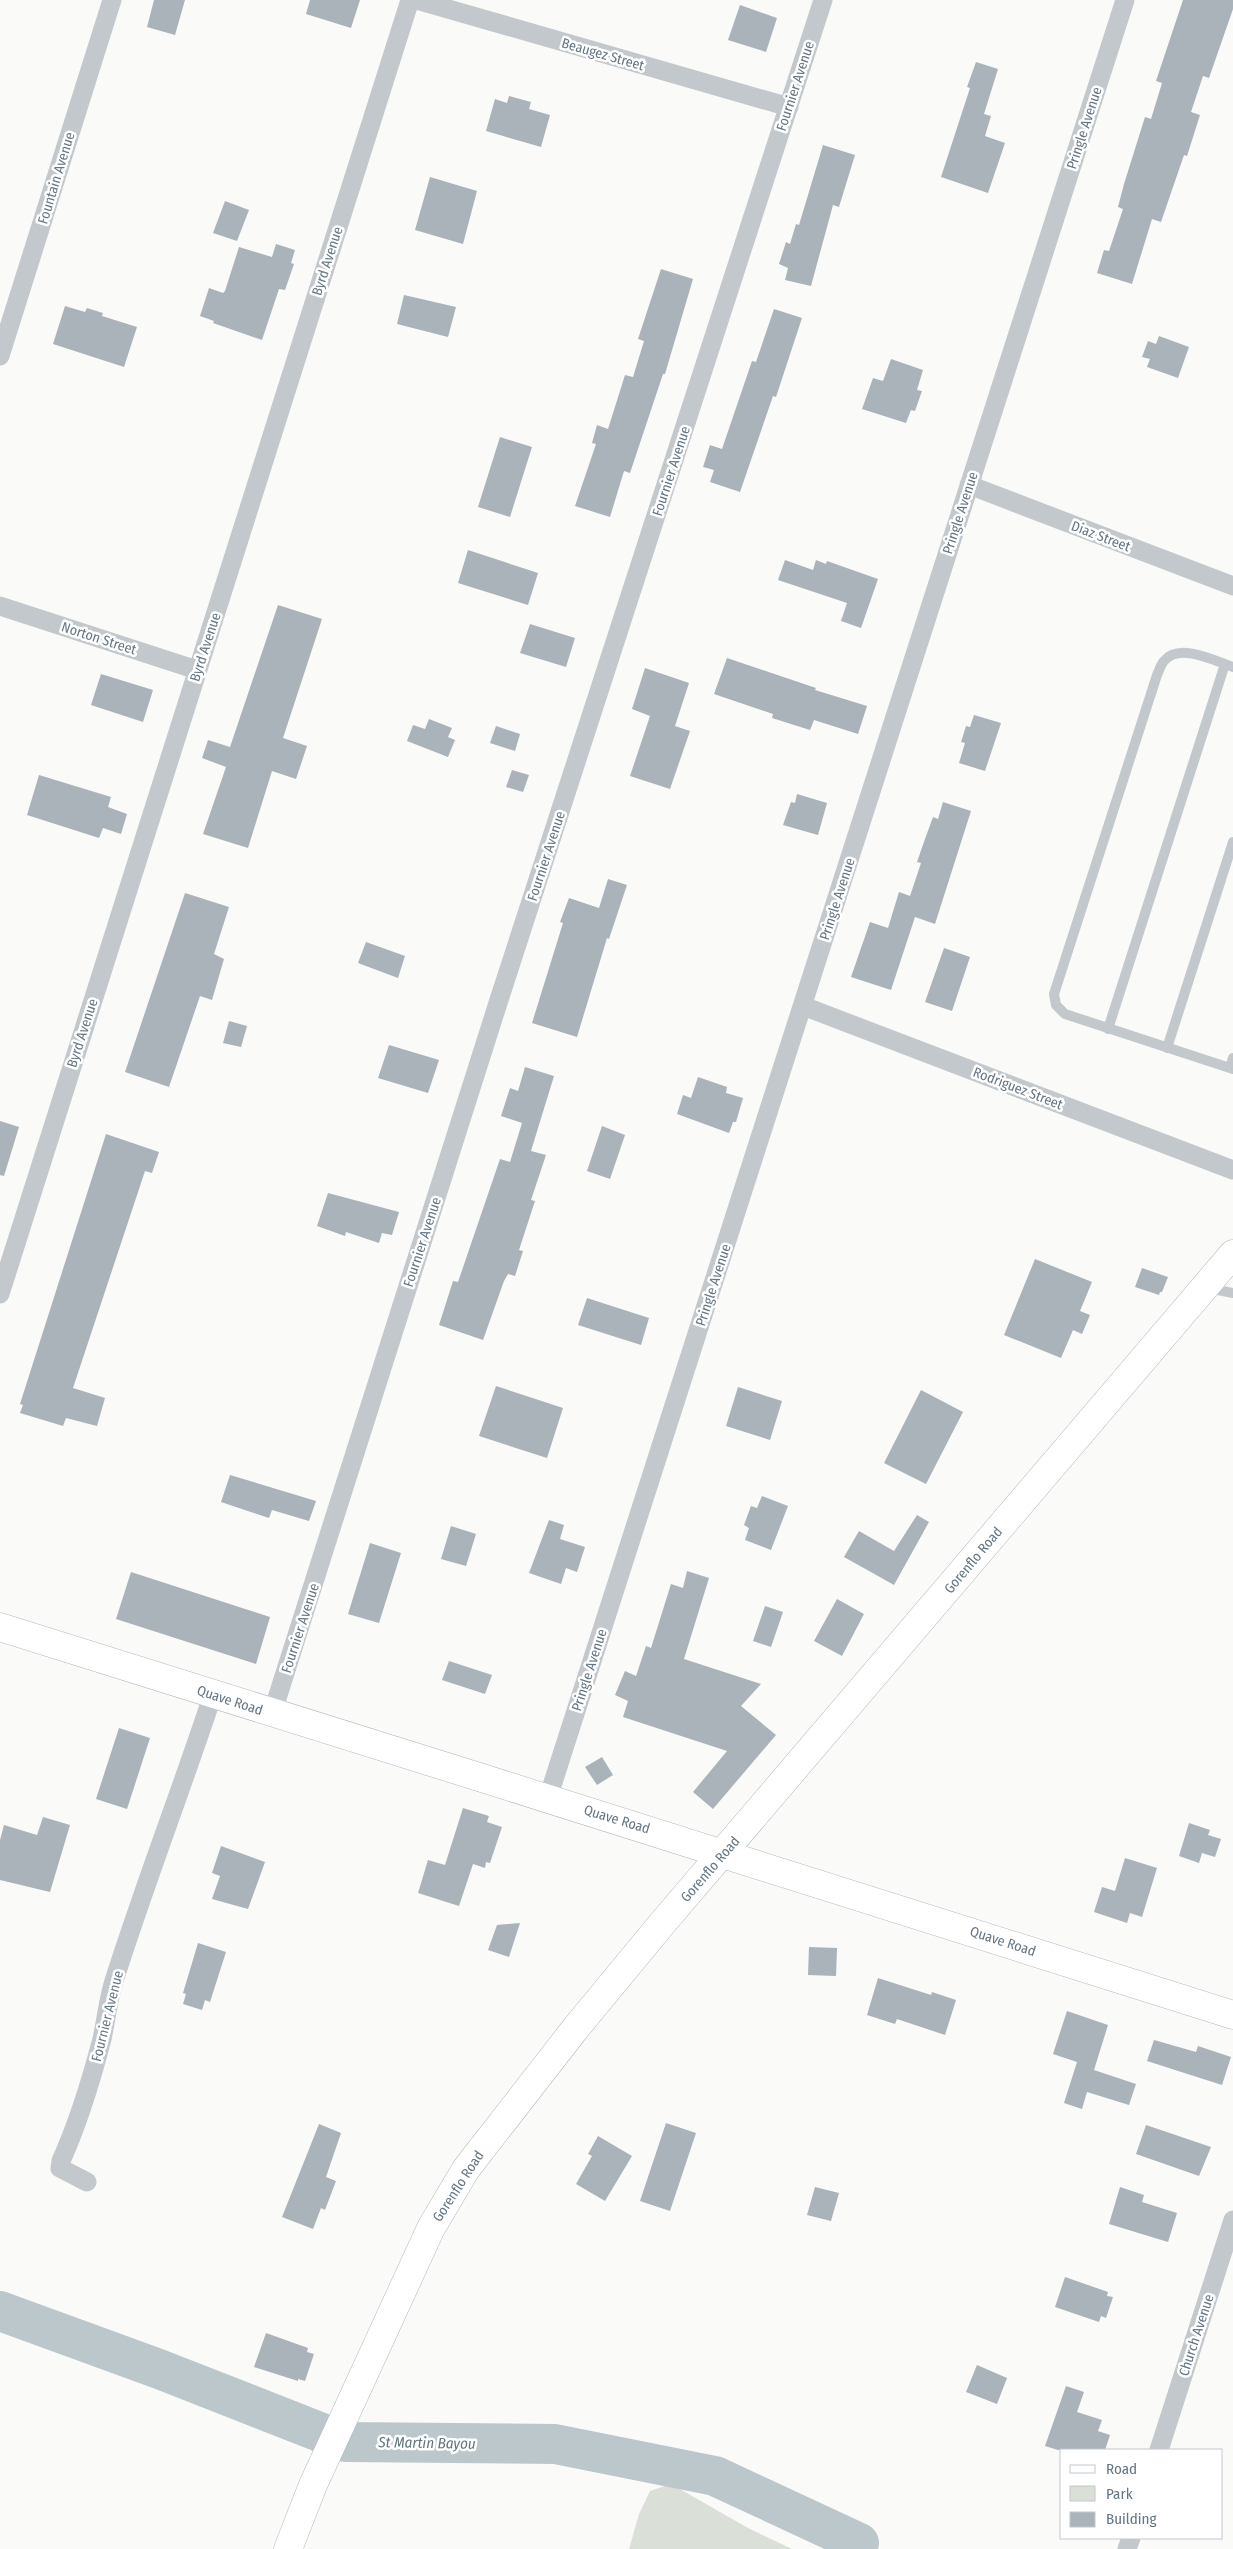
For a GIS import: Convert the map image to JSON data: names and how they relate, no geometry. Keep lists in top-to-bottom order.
{
  "streets": {
    "main road": ["Gorenflo Road", "Quave Road"],
    "street": [
      "Beaugez Street",
      "Fournier Avenue",
      "Pringle Avenue",
      "Fountain Avenue",
      "Byrd Avenue",
      "Diaz Street",
      "Norton Street",
      "Rodriguez Street",
      "Church Avenue"
    ]
  },
  "crossings": [
    ["Beaugez Street", "Fournier Avenue"],
    ["Fournier Avenue", "Quave Road"],
    ["Pringle Avenue", "Diaz Street"],
    ["Pringle Avenue", "Rodriguez Street"],
    ["Pringle Avenue", "Quave Road"],
    ["Byrd Avenue", "Norton Street"],
    ["Gorenflo Road", "Quave Road"]
  ],
  "water": ["St Martin Bayou"],
  "legend": ["Road", "Park", "Building"]
}
